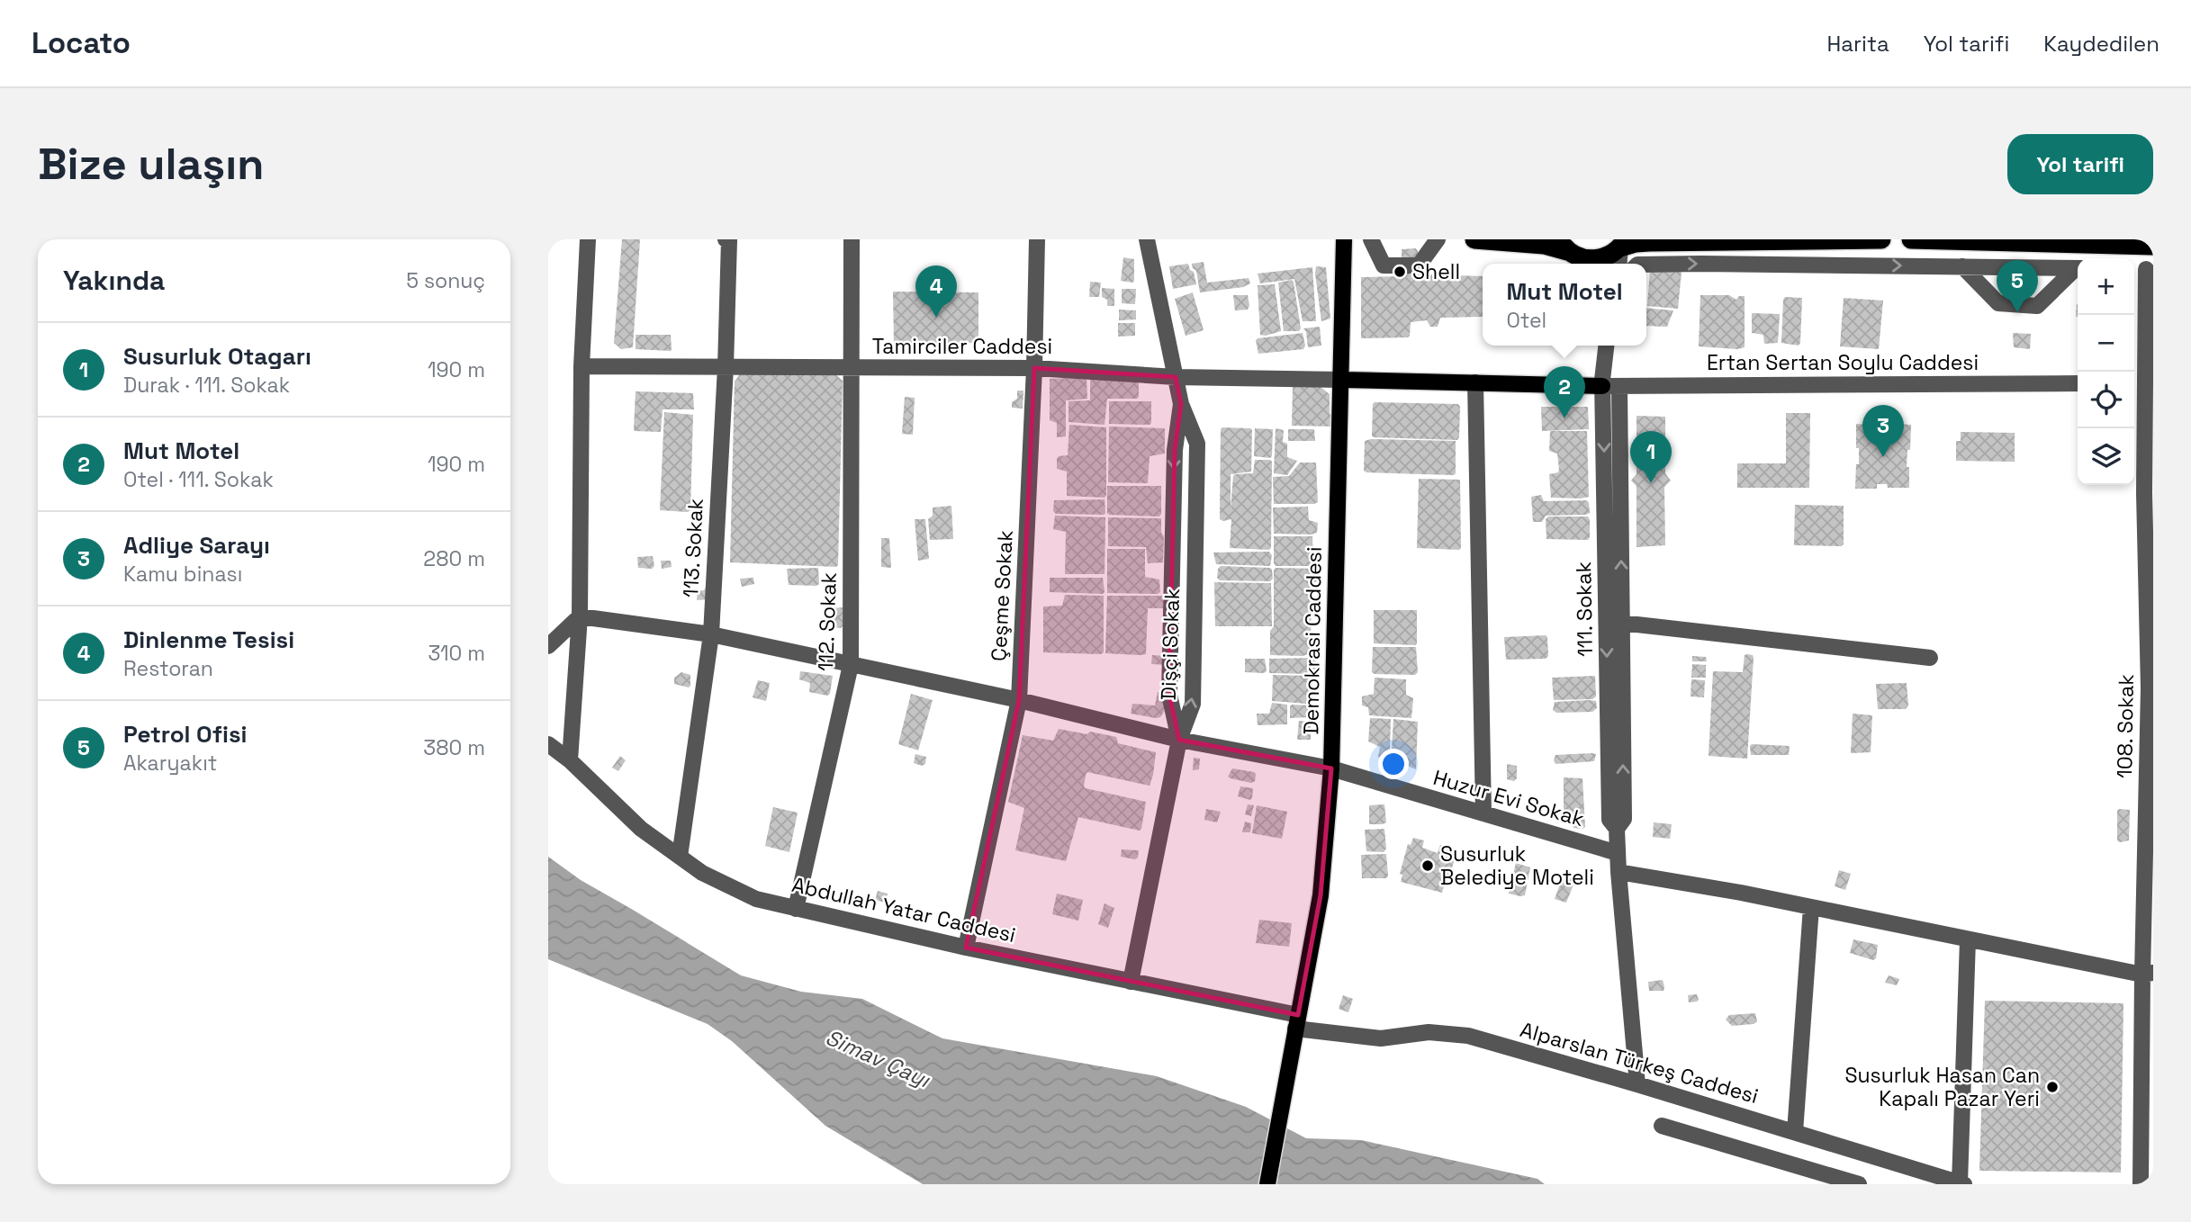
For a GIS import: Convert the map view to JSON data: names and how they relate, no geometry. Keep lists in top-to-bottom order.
{
  "streets": {
    "main road": ["Demokrasi Caddesi"],
    "street": [
      "Tamirciler Caddesi",
      "Ertan Sertan Soylu Caddesi",
      "113. Sokak",
      "Çeşme Sokak",
      "111. Sokak",
      "112. Sokak",
      "Dişçi Sokak",
      "108. Sokak",
      "Huzur Evi Sokak",
      "Abdullah Yatar Caddesi",
      "Alparslan Türkeş Caddesi"
    ]
  },
  "crossings": [
    ["Tamirciler Caddesi", "113. Sokak"],
    ["Tamirciler Caddesi", "Çeşme Sokak"],
    ["Tamirciler Caddesi", "112. Sokak"],
    ["Tamirciler Caddesi", "Demokrasi Caddesi"],
    ["Ertan Sertan Soylu Caddesi", "111. Sokak"],
    ["113. Sokak", "Huzur Evi Sokak"],
    ["113. Sokak", "Abdullah Yatar Caddesi"],
    ["Çeşme Sokak", "Huzur Evi Sokak"],
    ["Çeşme Sokak", "Abdullah Yatar Caddesi"],
    ["111. Sokak", "Huzur Evi Sokak"],
    ["111. Sokak", "Alparslan Türkeş Caddesi"],
    ["112. Sokak", "Huzur Evi Sokak"],
    ["112. Sokak", "Abdullah Yatar Caddesi"],
    ["Demokrasi Caddesi", "Huzur Evi Sokak"],
    ["Demokrasi Caddesi", "Abdullah Yatar Caddesi"],
    ["Demokrasi Caddesi", "Alparslan Türkeş Caddesi"],
    ["Dişçi Sokak", "Huzur Evi Sokak"],
    ["Abdullah Yatar Caddesi", "Alparslan Türkeş Caddesi"]
  ],
  "water": ["Simav Çayı"],
  "places": ["Shell", "Susurluk Belediye Moteli", "Susurluk Hasan Can Kapalı Pazar Yeri"],
  "page": {
    "header": "Locato",
    "nav": ["Harita", "Yol tarifi", "Kaydedilen"],
    "buttons": "Yol tarifi",
    "title": "Bize ulaşın",
    "heading": ["Yakında", "5 sonuç"],
    "map_buttons": ["+", "−"],
    "pins": [
      "5",
      "4",
      "2",
      "3",
      "1"
    ],
    "popup": ["Mut Motel", "Otel"],
    "list": [
      {
        "mark": "1",
        "name": "Susurluk Otagarı",
        "note": "Durak · 111. Sokak",
        "value": "190 m"
      },
      {
        "mark": "2",
        "name": "Mut Motel",
        "note": "Otel · 111. Sokak",
        "value": "190 m"
      },
      {
        "mark": "3",
        "name": "Adliye Sarayı",
        "note": "Kamu binası",
        "value": "280 m"
      },
      {
        "mark": "4",
        "name": "Dinlenme Tesisi",
        "note": "Restoran",
        "value": "310 m"
      },
      {
        "mark": "5",
        "name": "Petrol Ofisi",
        "note": "Akaryakıt",
        "value": "380 m"
      }
    ]
  }
}
